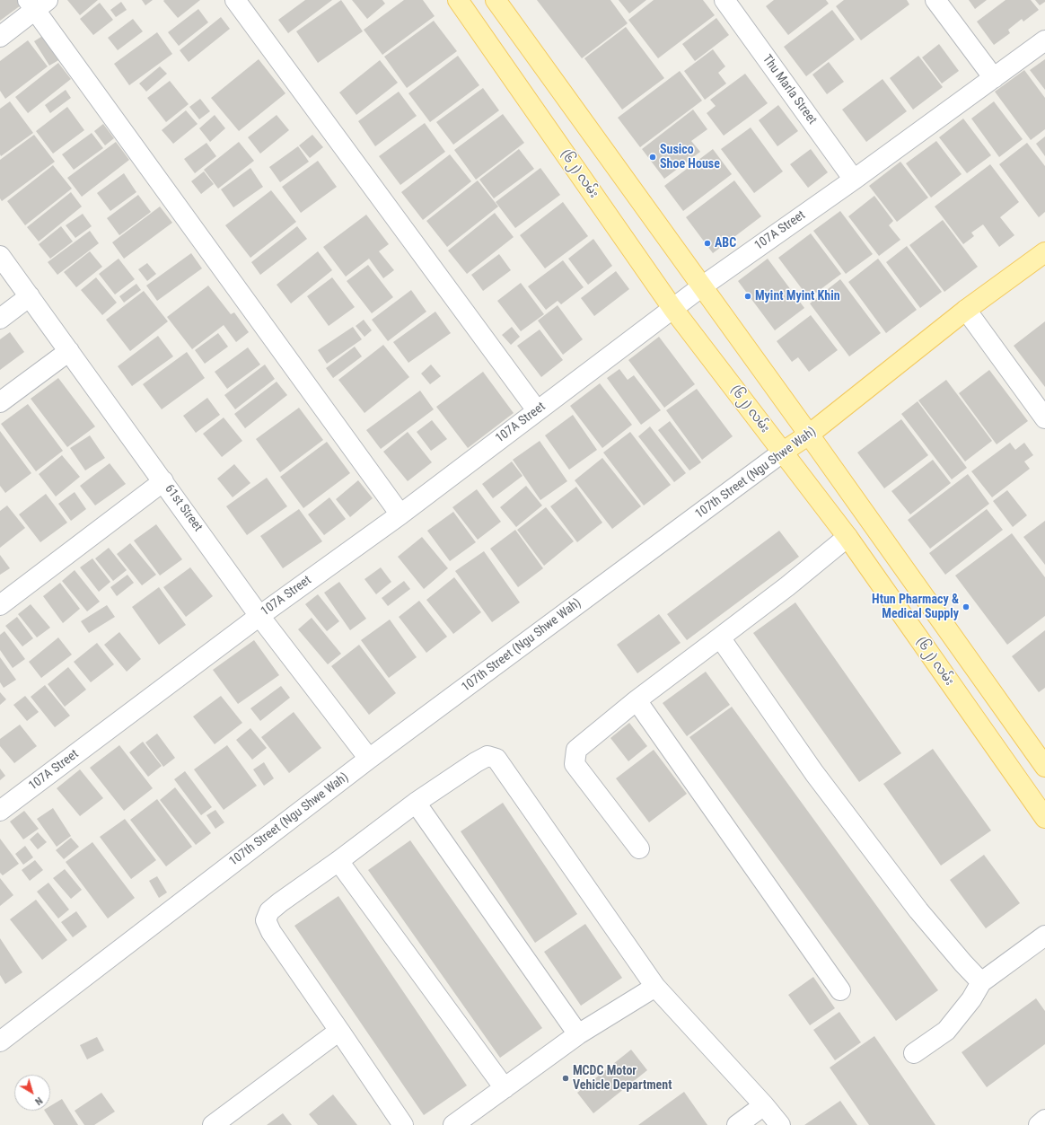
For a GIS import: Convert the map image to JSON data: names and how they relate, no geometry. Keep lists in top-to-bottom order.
{
  "streets": {
    "main road": ["(၆၂) လမ်း", "107th Street (Ngu Shwe Wah)"],
    "street": ["Thu Marla Street", "107A Street", "61st Street"]
  },
  "crossings": [
    ["Thu Marla Street", "107A Street"],
    ["(၆၂) လမ်း", "107A Street"],
    ["(၆၂) လမ်း", "107th Street (Ngu Shwe Wah)"],
    ["107A Street", "61st Street"],
    ["107th Street (Ngu Shwe Wah)", "61st Street"]
  ],
  "places": [
    "Susico Shoe House",
    "ABC",
    "Myint Myint Khin",
    "Htun Pharmacy & Medical Supply",
    "MCDC Motor Vehicle Department"
  ],
  "north": "bottom right"
}
